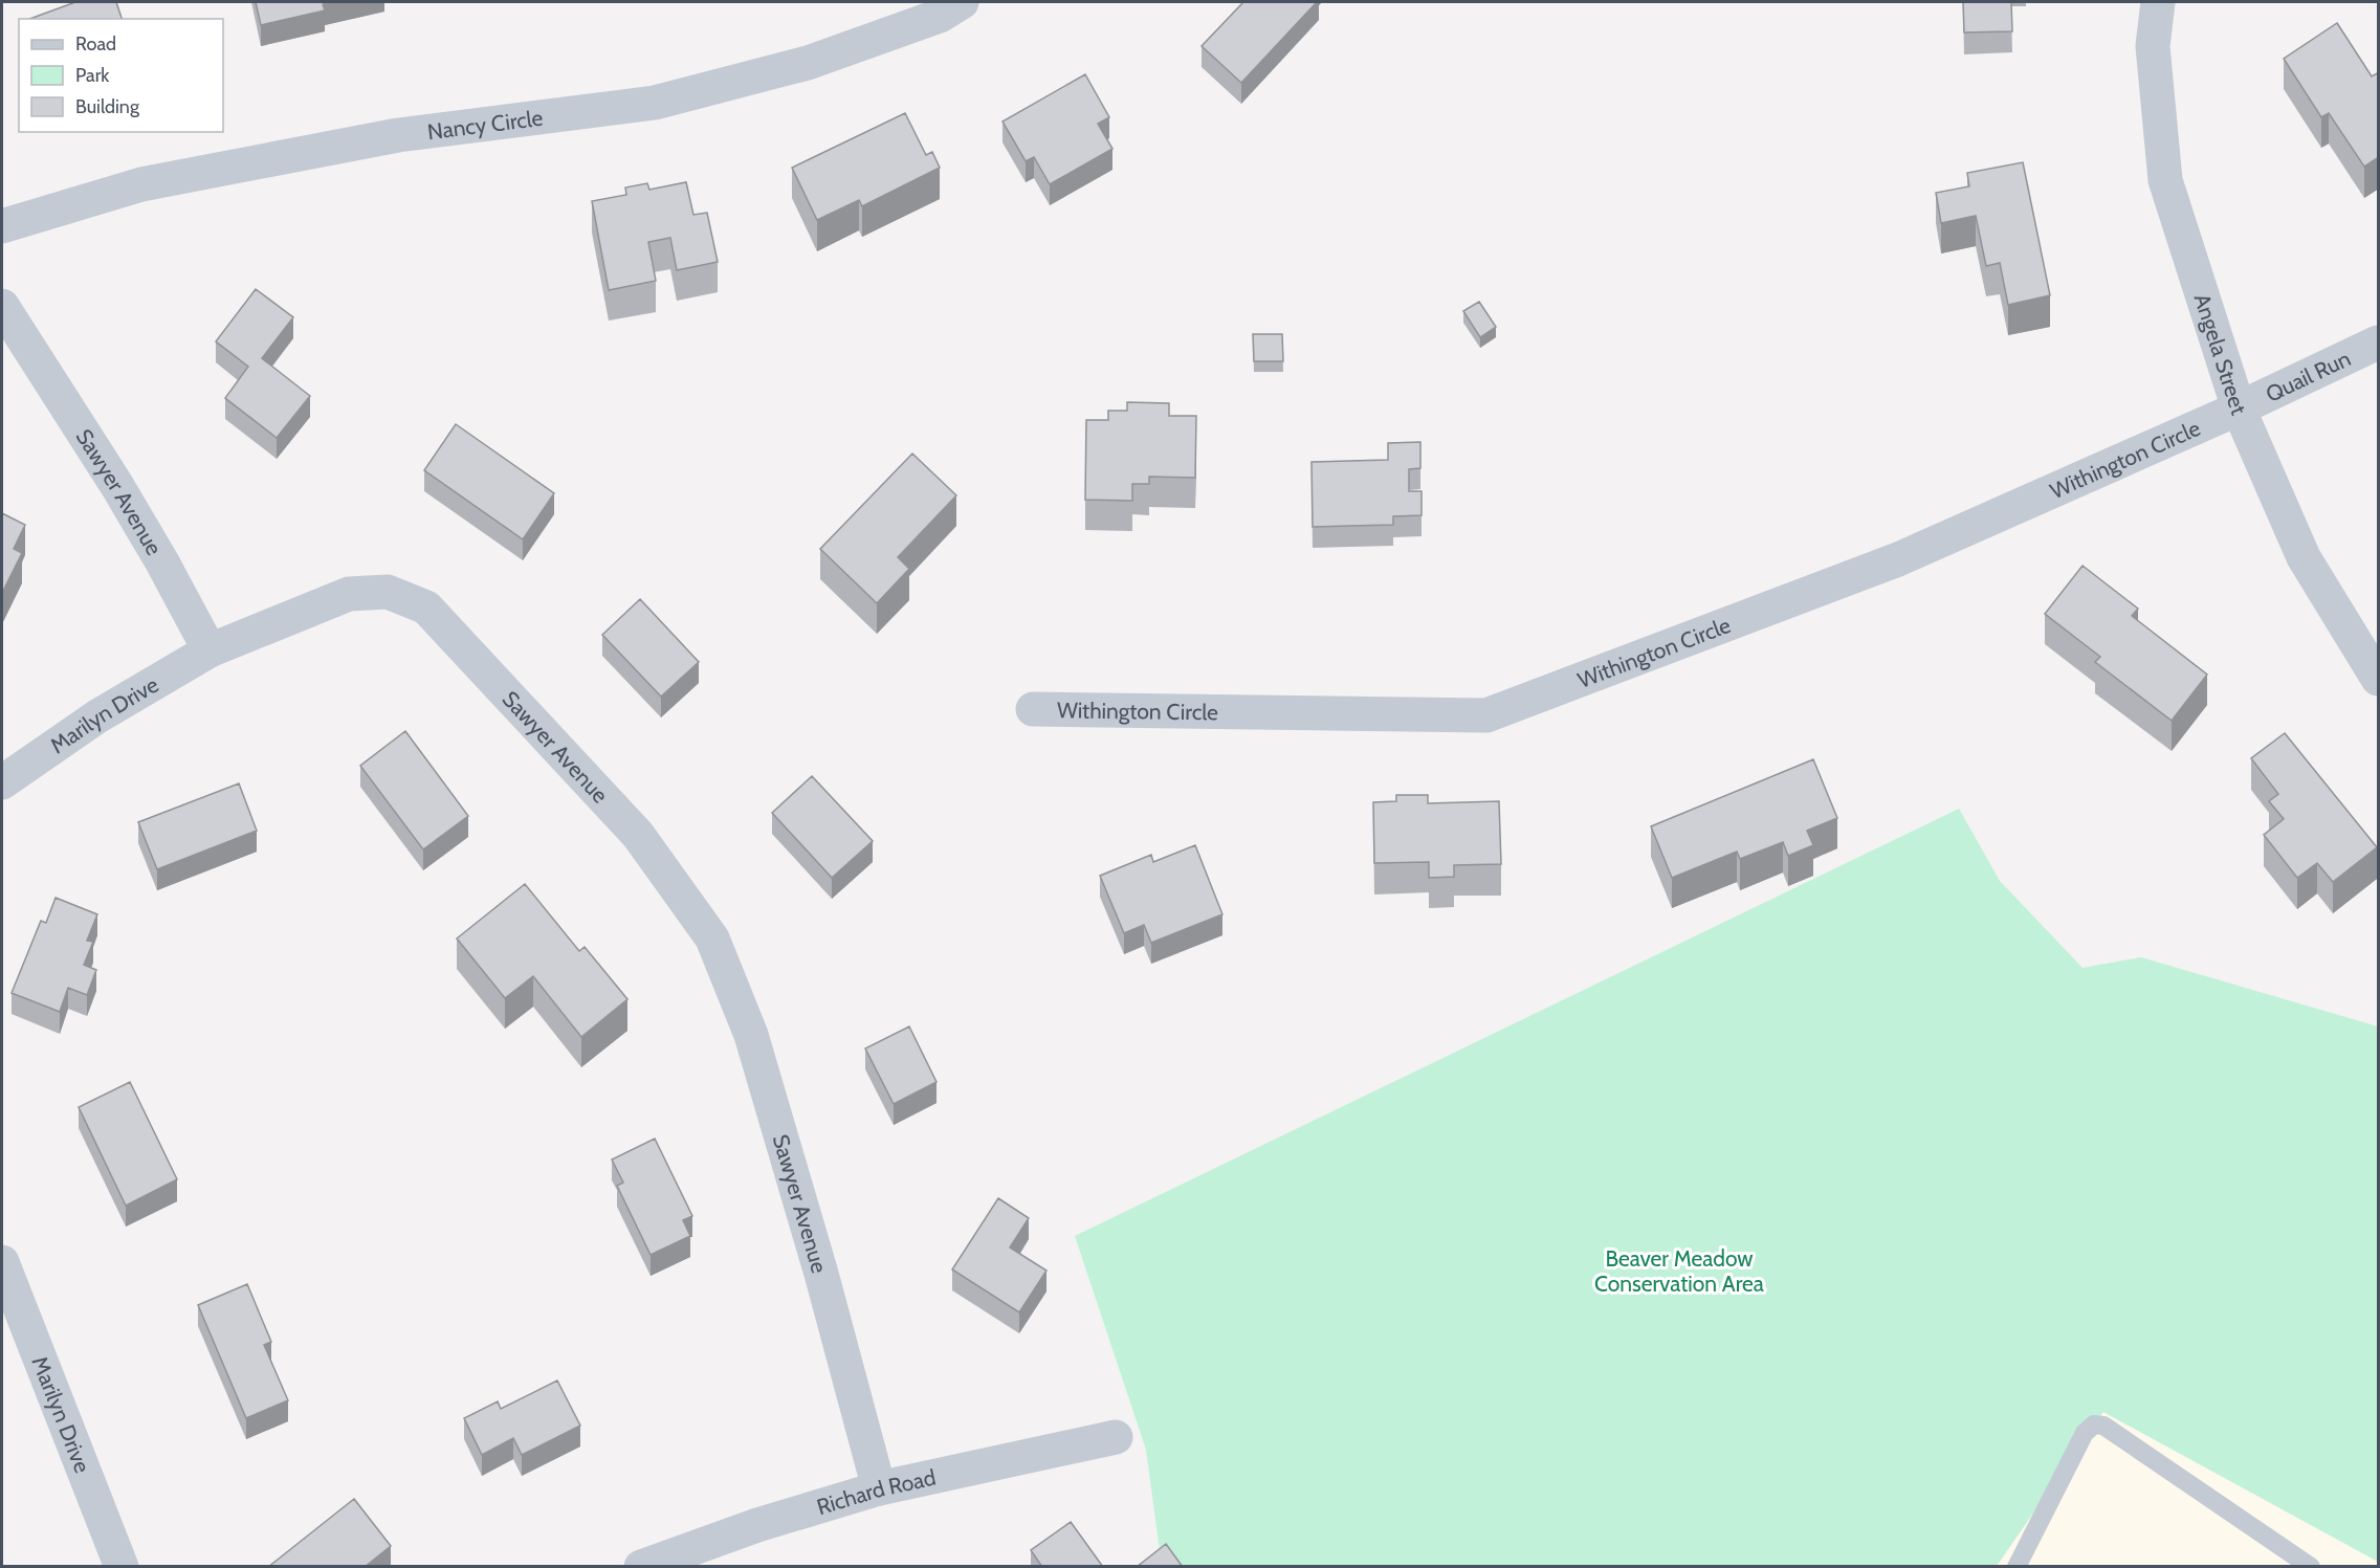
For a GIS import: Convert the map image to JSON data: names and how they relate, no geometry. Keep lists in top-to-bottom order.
{
  "streets": {
    "street": [
      "Nancy Circle",
      "Angela Street",
      "Quail Run",
      "Withington Circle",
      "Sawyer Avenue",
      "Marilyn Drive",
      "Richard Road"
    ]
  },
  "crossings": [
    ["Angela Street", "Quail Run"],
    ["Angela Street", "Withington Circle"],
    ["Quail Run", "Withington Circle"],
    ["Sawyer Avenue", "Marilyn Drive"],
    ["Sawyer Avenue", "Richard Road"]
  ],
  "parks": ["Beaver Meadow Conservation Area"],
  "legend": ["Road", "Park", "Building"]
}
